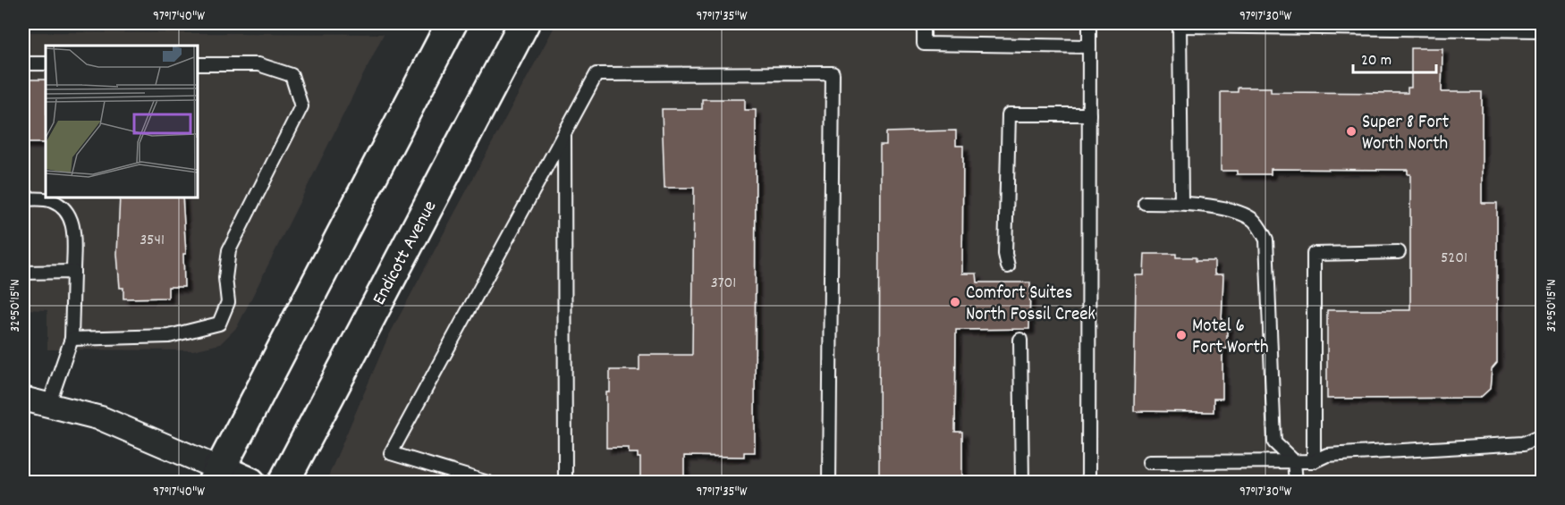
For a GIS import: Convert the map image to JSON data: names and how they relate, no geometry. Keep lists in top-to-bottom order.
{
  "streets": {
    "street": ["Endicott Avenue"]
  },
  "places": ["Super 8 Fort Worth North", "Comfort Suites North Fossil Creek", "Motel 6 Fort Worth"],
  "house_numbers": ["3541", "5201", "3701"],
  "scale_bar": "20 m",
  "coordinates": [
    "97°17'40\"W",
    "97°17'35\"W",
    "97°17'30\"W",
    "32°50'15\"N"
  ]
}
